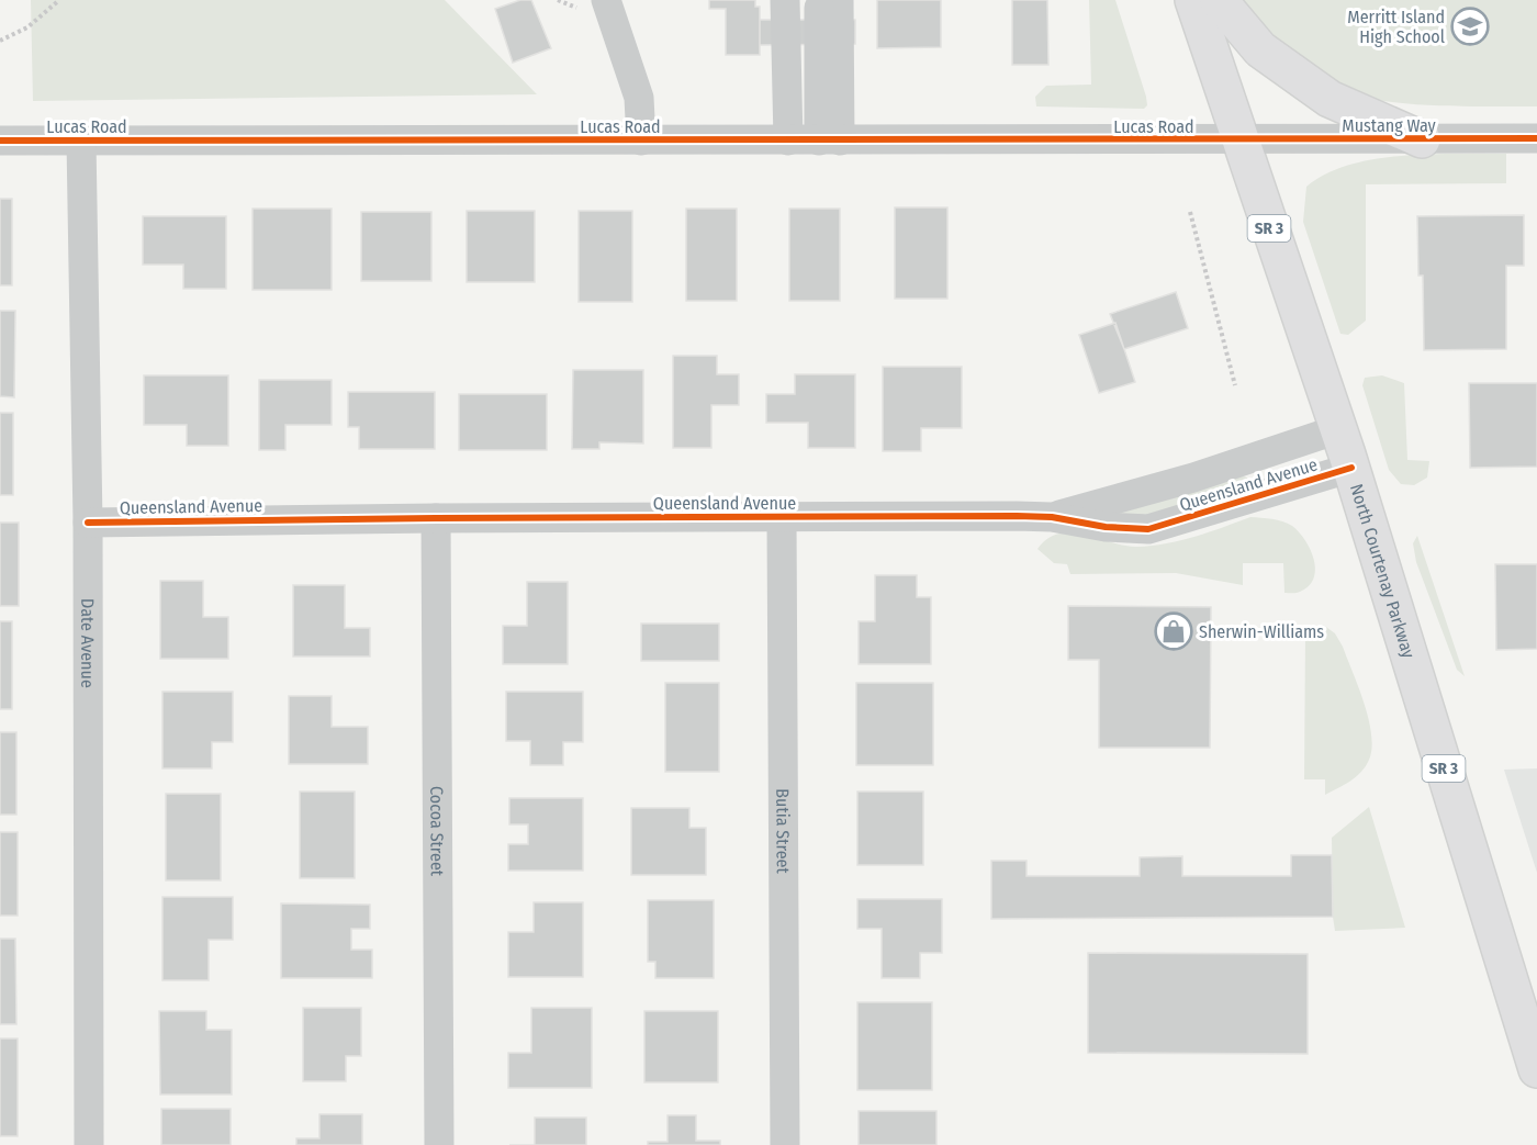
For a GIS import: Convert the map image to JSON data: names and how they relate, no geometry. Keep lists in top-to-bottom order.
{
  "streets": {
    "main road": ["SR 3", "North Courtenay Parkway"],
    "street": [
      "Mustang Way",
      "Lucas Road",
      "Queensland Avenue",
      "Date Avenue",
      "Cocoa Street",
      "Butia Street"
    ]
  },
  "crossings": [
    ["Mustang Way", "Lucas Road"],
    ["Mustang Way", "North Courtenay Parkway"],
    ["Lucas Road", "North Courtenay Parkway"],
    ["Lucas Road", "Date Avenue"],
    ["Queensland Avenue", "North Courtenay Parkway"],
    ["Queensland Avenue", "Date Avenue"],
    ["Queensland Avenue", "Cocoa Street"],
    ["Queensland Avenue", "Butia Street"]
  ],
  "places": {
    "school or university": ["Merritt Island High School"],
    "shop": ["Sherwin-Williams"]
  }
}
